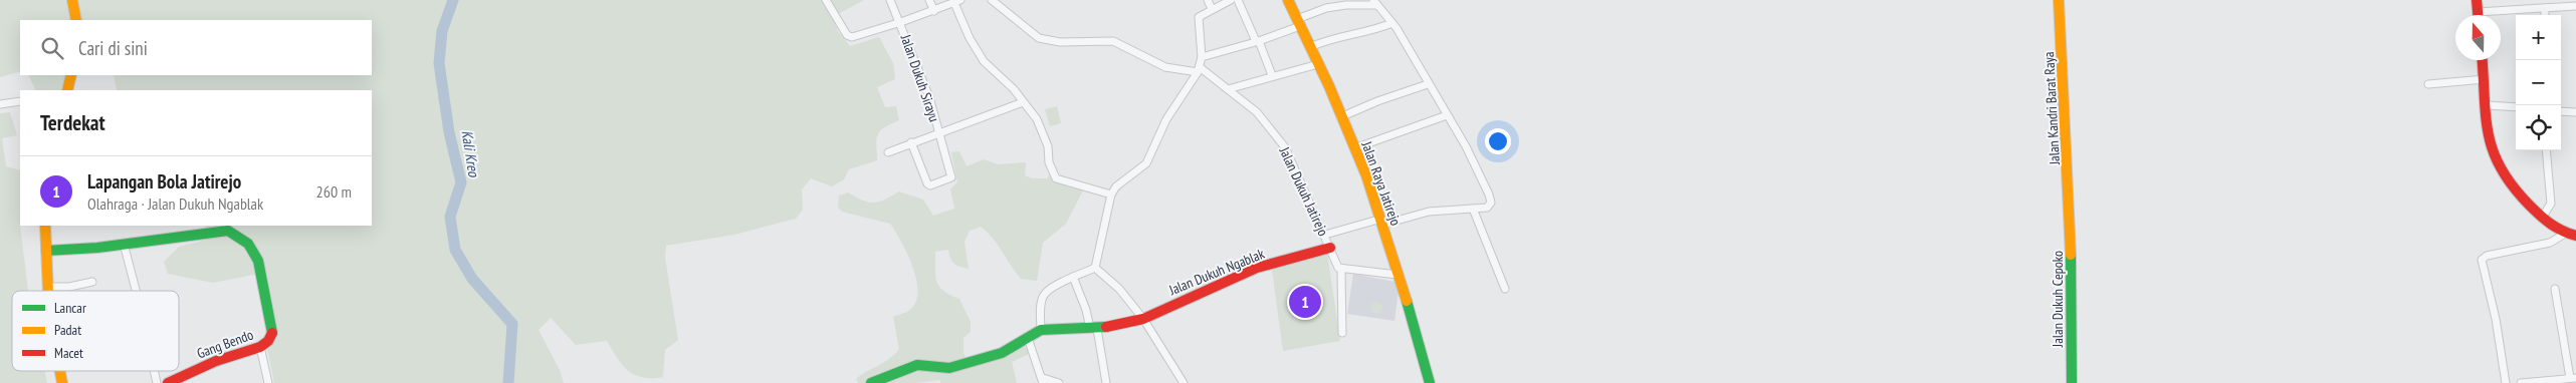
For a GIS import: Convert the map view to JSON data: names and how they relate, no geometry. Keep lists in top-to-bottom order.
{
  "streets": {
    "street": [
      "Jalan Dukuh Sirayu",
      "Jalan Kandri Barat Raya",
      "Jalan Raya Jatirejo",
      "Jalan Dukuh Jatirejo",
      "Jalan Dukuh Ngablak",
      "Jalan Dukuh Cepoko",
      "Gang Bendo"
    ]
  },
  "crossings": [
    ["Jalan Kandri Barat Raya", "Jalan Dukuh Cepoko"],
    ["Jalan Dukuh Jatirejo", "Jalan Dukuh Ngablak"]
  ],
  "water": ["Kali Kreo"],
  "legend": ["Lancar", "Padat", "Macet"],
  "north": "top",
  "page": {
    "map_buttons": ["+", "−"],
    "search": "Cari di sini",
    "heading": "Terdekat",
    "list": [
      {
        "mark": "1",
        "name": "Lapangan Bola Jatirejo",
        "note": "Olahraga · Jalan Dukuh Ngablak",
        "value": "260 m"
      }
    ],
    "pins": "1"
  }
}
